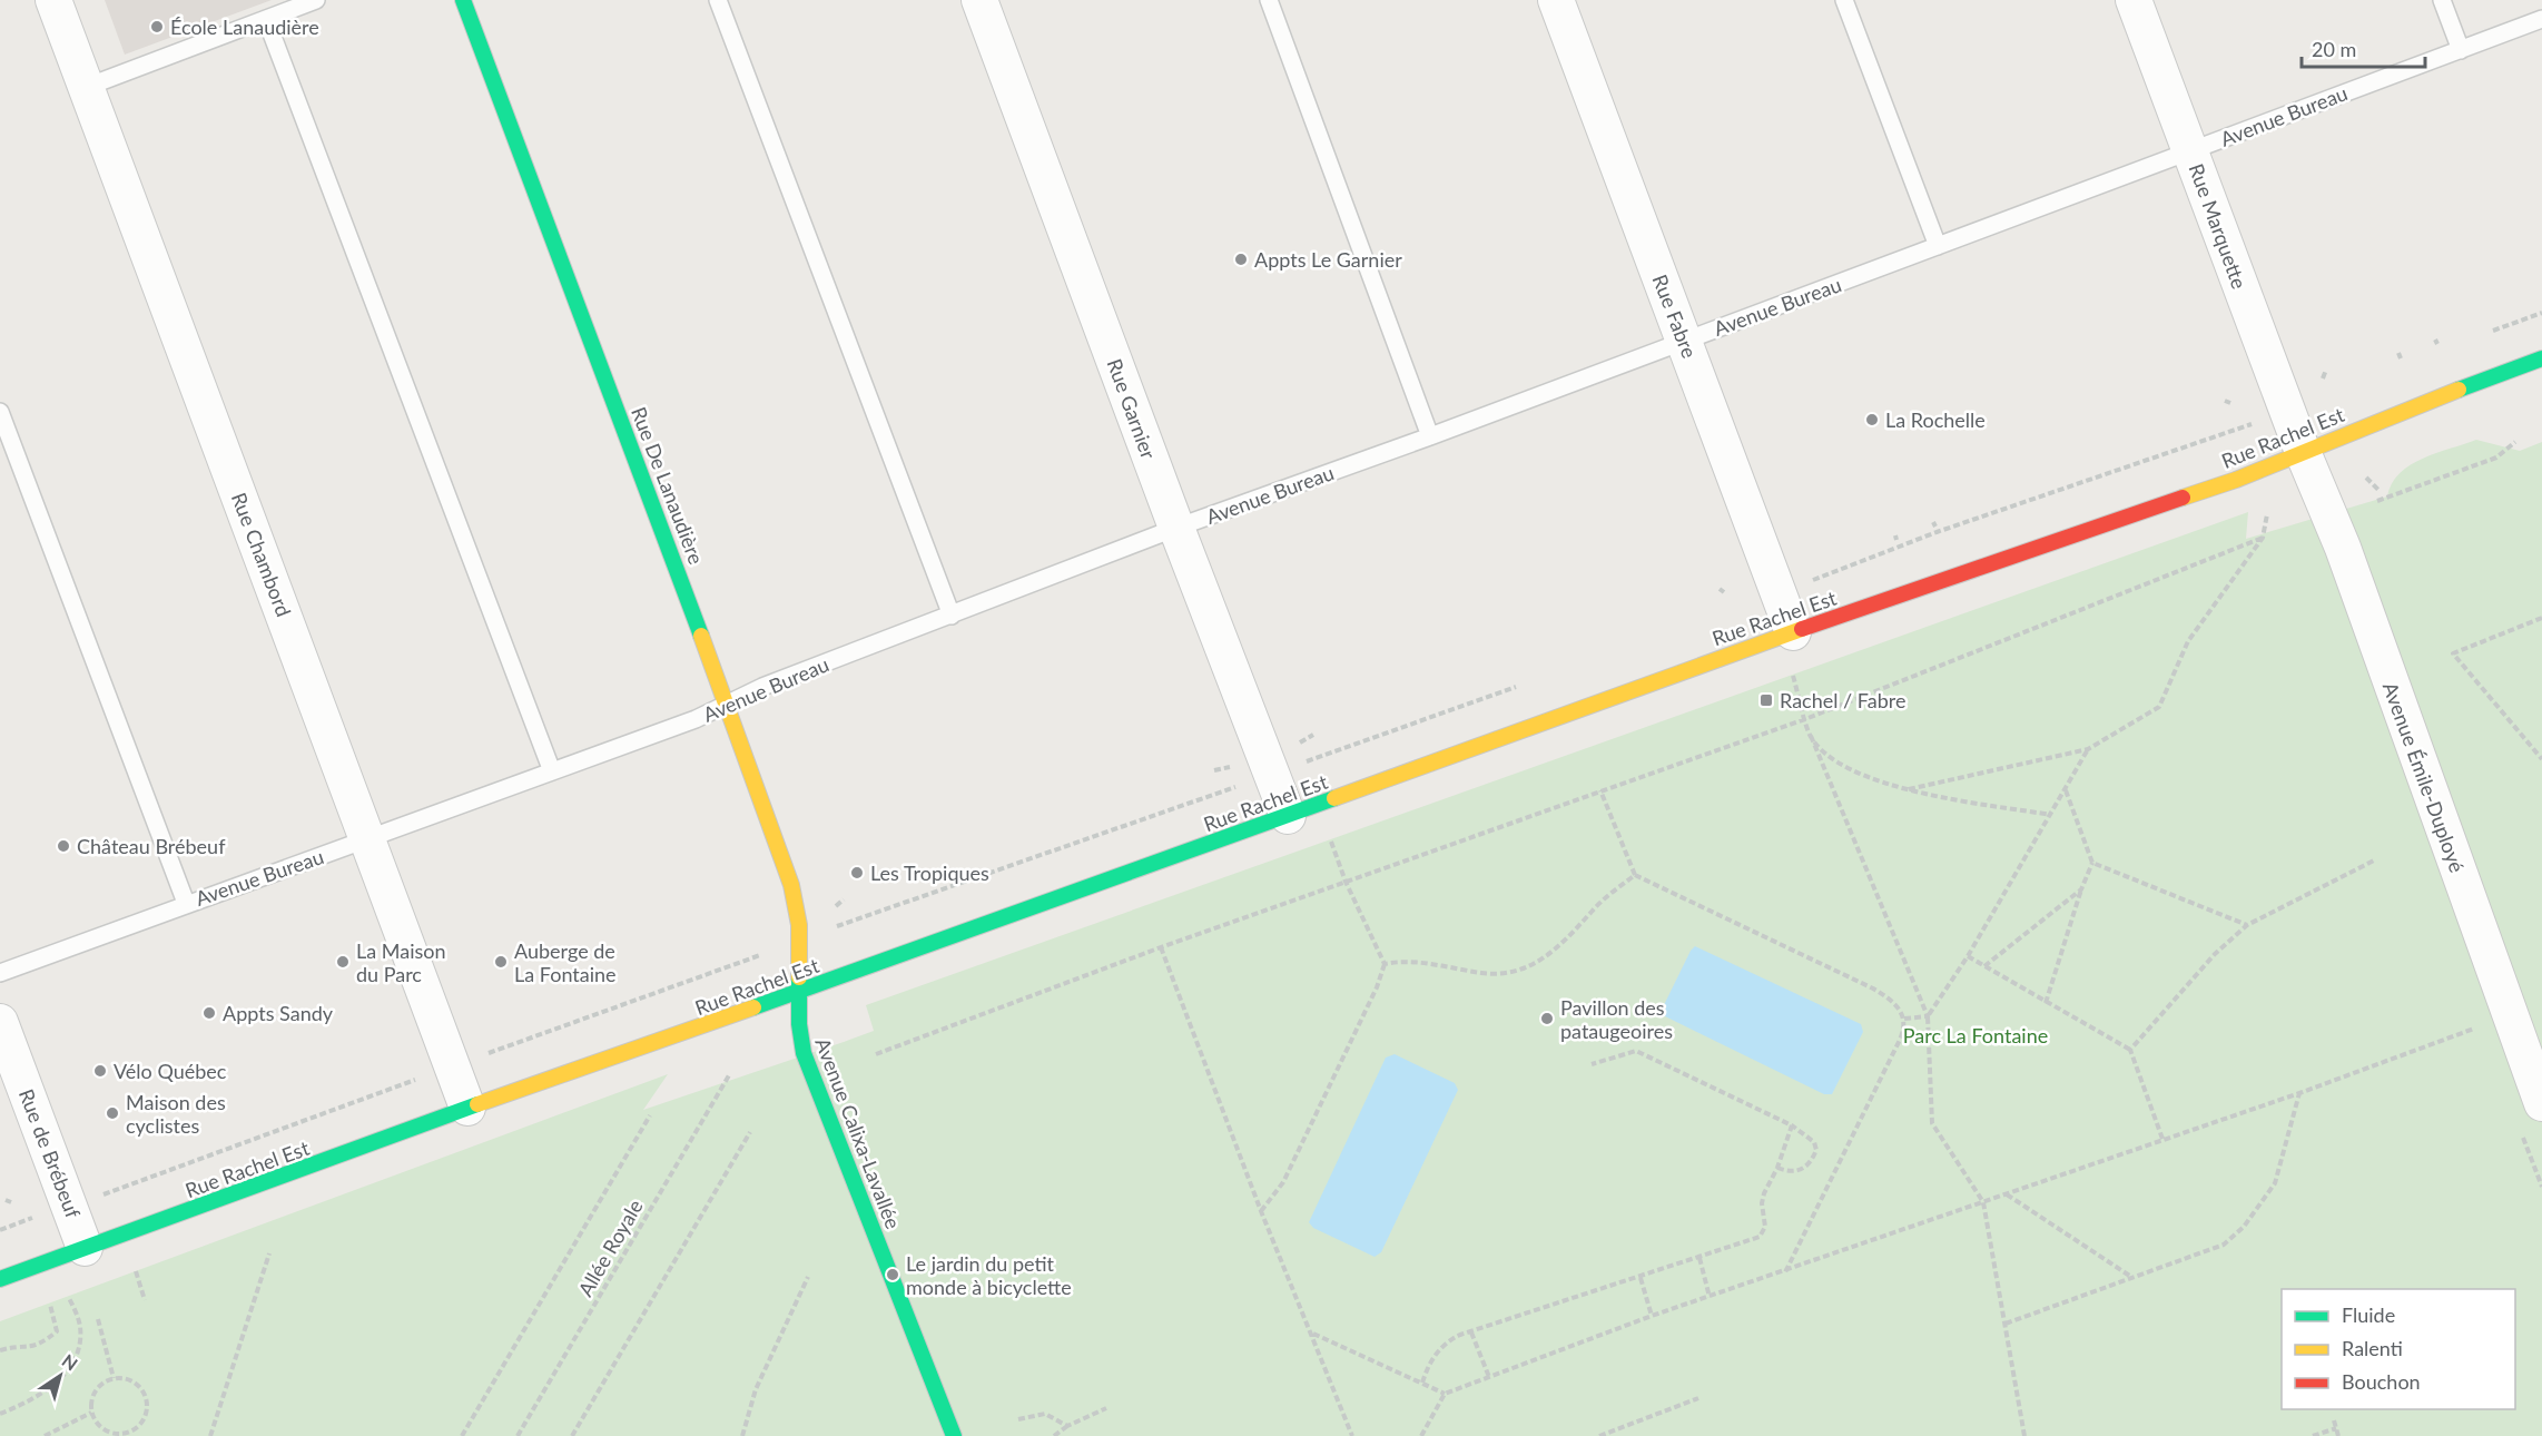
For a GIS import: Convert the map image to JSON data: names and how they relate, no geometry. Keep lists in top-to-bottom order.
{
  "streets": {
    "main road": ["Rue Rachel Est", "Rue De Lanaudière", "Avenue Calixa-Lavallée"],
    "street": [
      "Rue Marquette",
      "Rue Fabre",
      "Rue Garnier",
      "Rue Chambord",
      "Avenue Émile-Duployé",
      "Rue de Brébeuf"
    ],
    "lane": ["Avenue Bureau"],
    "path": ["Allée Royale"]
  },
  "crossings": [
    ["Avenue Bureau", "Rue Marquette"],
    ["Avenue Bureau", "Rue Fabre"],
    ["Avenue Bureau", "Rue Garnier"],
    ["Avenue Bureau", "Rue De Lanaudière"],
    ["Avenue Bureau", "Rue Chambord"],
    ["Rue Marquette", "Rue Rachel Est"],
    ["Rue Marquette", "Avenue Émile-Duployé"],
    ["Rue Fabre", "Rue Rachel Est"],
    ["Rue Garnier", "Rue Rachel Est"],
    ["Rue Rachel Est", "Rue De Lanaudière"],
    ["Rue Rachel Est", "Rue Chambord"],
    ["Rue Rachel Est", "Avenue Émile-Duployé"],
    ["Rue Rachel Est", "Avenue Calixa-Lavallée"],
    ["Rue Rachel Est", "Rue de Brébeuf"],
    ["Rue De Lanaudière", "Avenue Calixa-Lavallée"]
  ],
  "parks": ["Parc La Fontaine"],
  "places": {
    "other": [
      "École Lanaudière",
      "Appts Le Garnier",
      "La Rochelle",
      "Château Brébeuf",
      "Les Tropiques",
      "La Maison du Parc",
      "Auberge de La Fontaine",
      "Appts Sandy",
      "Pavillon des pataugeoires",
      "Vélo Québec",
      "Maison des cyclistes",
      "Le jardin du petit monde à bicyclette"
    ],
    "transit": ["Rachel / Fabre"]
  },
  "legend": ["Fluide", "Ralenti", "Bouchon"],
  "scale_bar": "20 m",
  "north": "top right"
}
